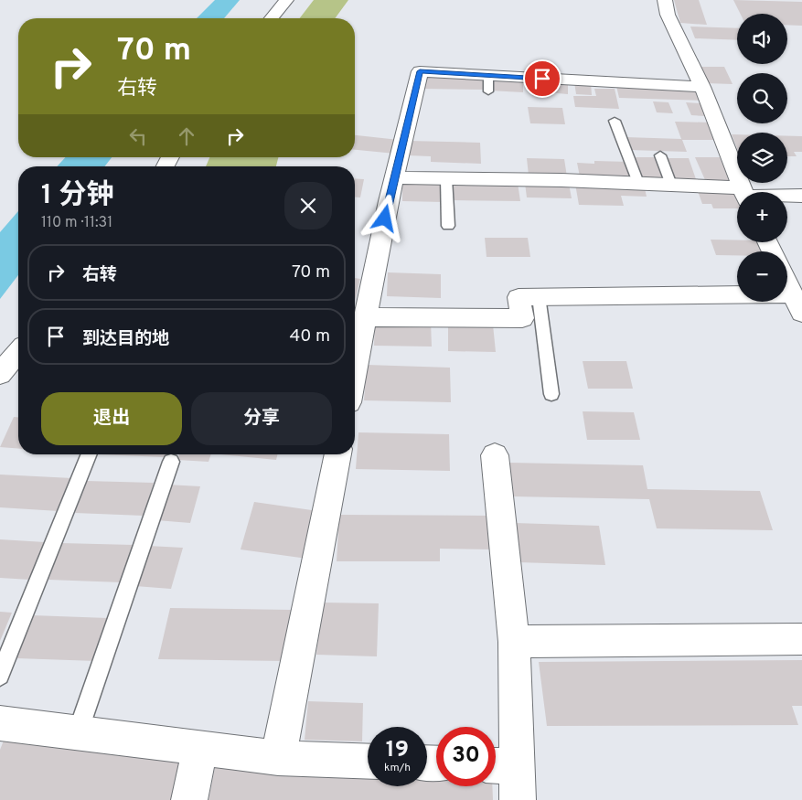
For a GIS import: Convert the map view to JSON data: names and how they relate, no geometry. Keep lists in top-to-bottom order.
{
  "page": {
    "map_buttons": ["+", "−"],
    "turn": ["70 m", "右转"],
    "heading": ["1 分钟", "110 m · 11:31"],
    "list": [
      {
        "name": "右转",
        "value": "70 m"
      },
      {
        "name": "到达目的地",
        "value": "40 m"
      }
    ],
    "buttons": ["退出", "分享"],
    "speed": "19 km/h",
    "limit": "30"
  }
}
